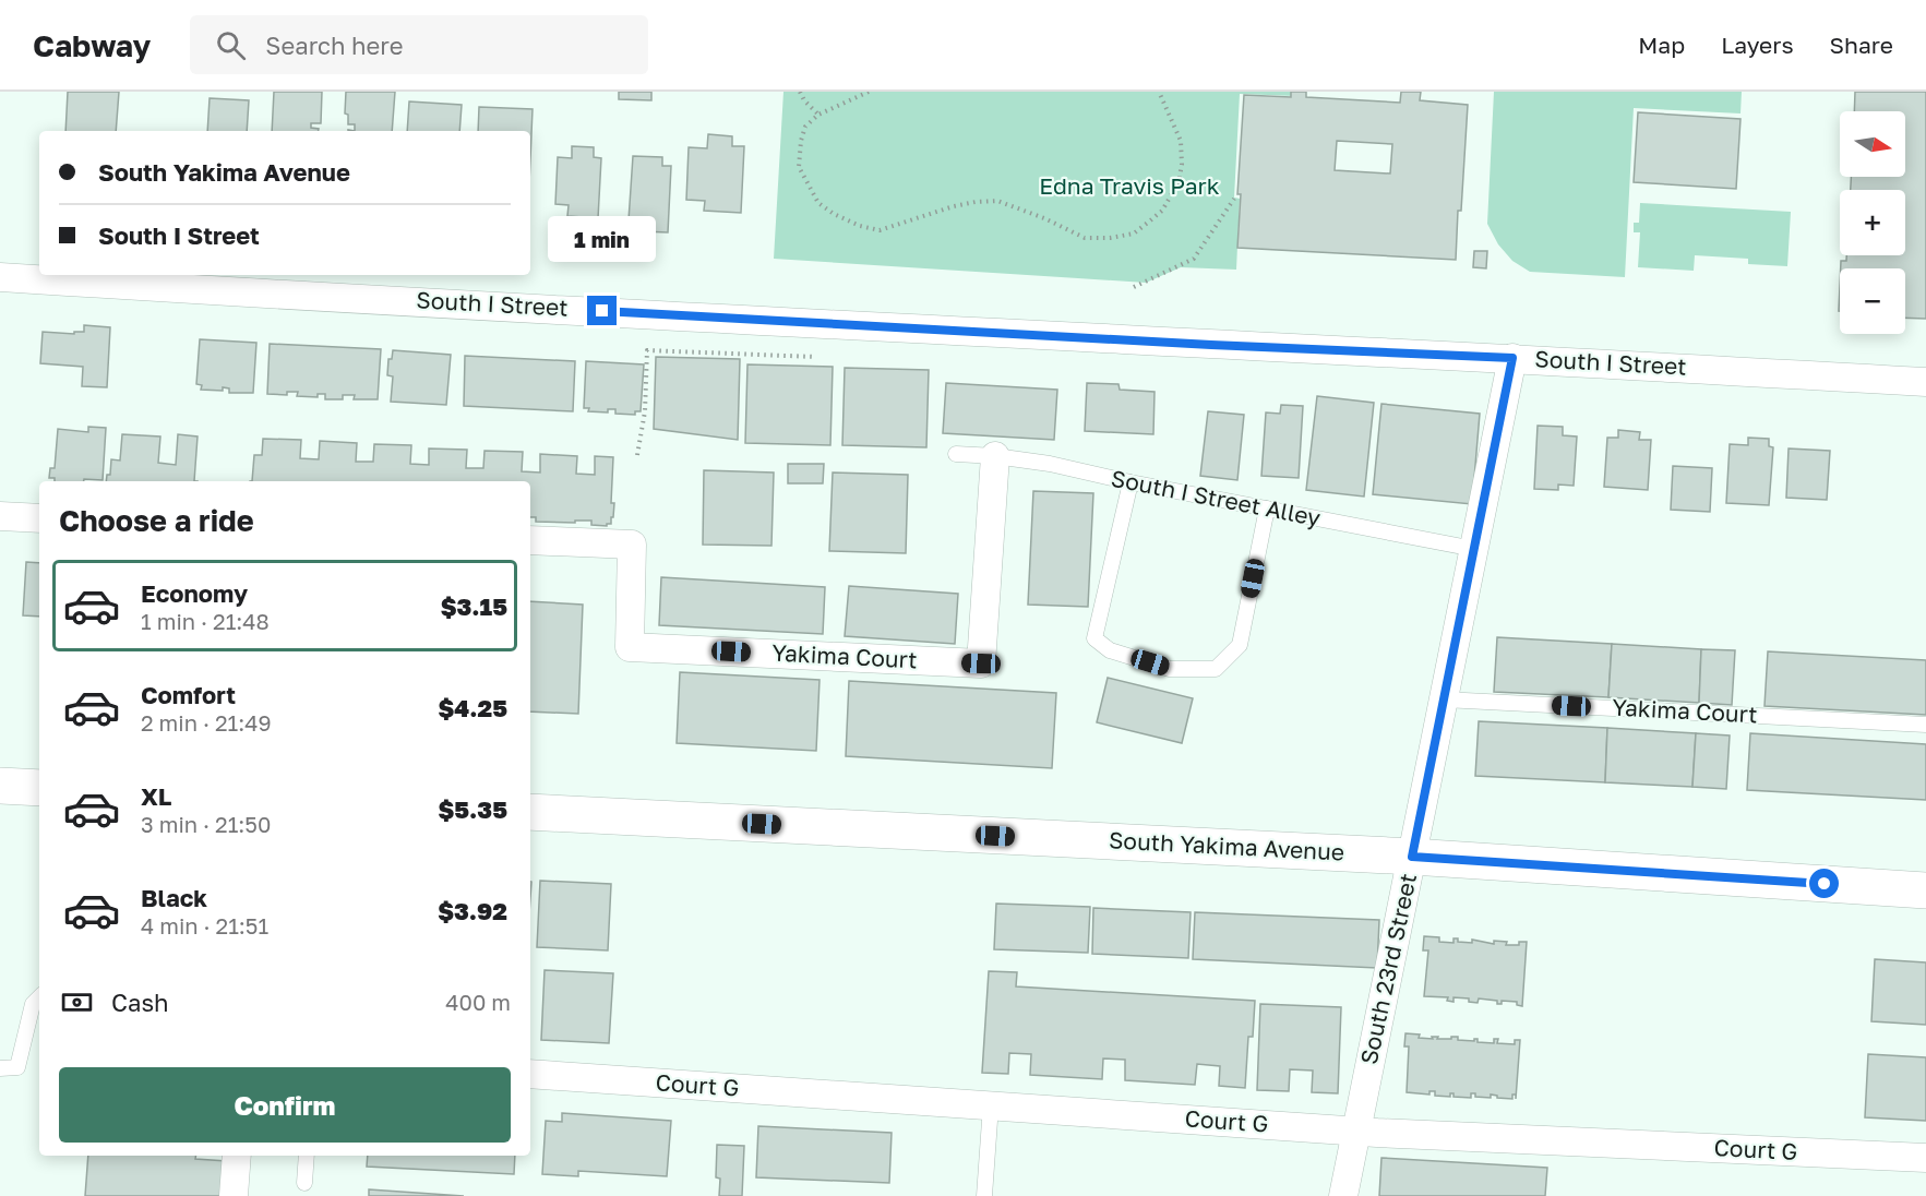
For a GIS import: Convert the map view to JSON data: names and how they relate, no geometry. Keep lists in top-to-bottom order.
{
  "streets": {
    "main road": ["South Yakima Avenue"],
    "street": [
      "South I Street",
      "Yakima Court",
      "South 23rd Street",
      "Court G"
    ],
    "lane": ["South I Street Alley"]
  },
  "crossings": [
    ["South I Street", "South 23rd Street"],
    ["South I Street Alley", "Yakima Court"],
    ["South I Street Alley", "South 23rd Street"],
    ["Yakima Court", "South 23rd Street"],
    ["South Yakima Avenue", "South 23rd Street"],
    ["South 23rd Street", "Court G"]
  ],
  "parks": ["Edna Travis Park"],
  "north": "right",
  "page": {
    "header": "Cabway",
    "search": "Search here",
    "nav": ["Map", "Layers", "Share"],
    "map_buttons": ["+", "−"],
    "banner": ["South Yakima Avenue", "South I Street"],
    "bubble": "1 min",
    "heading": "Choose a ride",
    "list": [
      {
        "name": "Economy",
        "note": "1 min · 21:48",
        "value": "$3.15"
      },
      {
        "name": "Comfort",
        "note": "2 min · 21:49",
        "value": "$4.25"
      },
      {
        "name": "XL",
        "note": "3 min · 21:50",
        "value": "$5.35"
      },
      {
        "name": "Black",
        "note": "4 min · 21:51",
        "value": "$3.92"
      }
    ],
    "pay": ["Cash", "400 m"],
    "buttons": "Confirm"
  }
}
